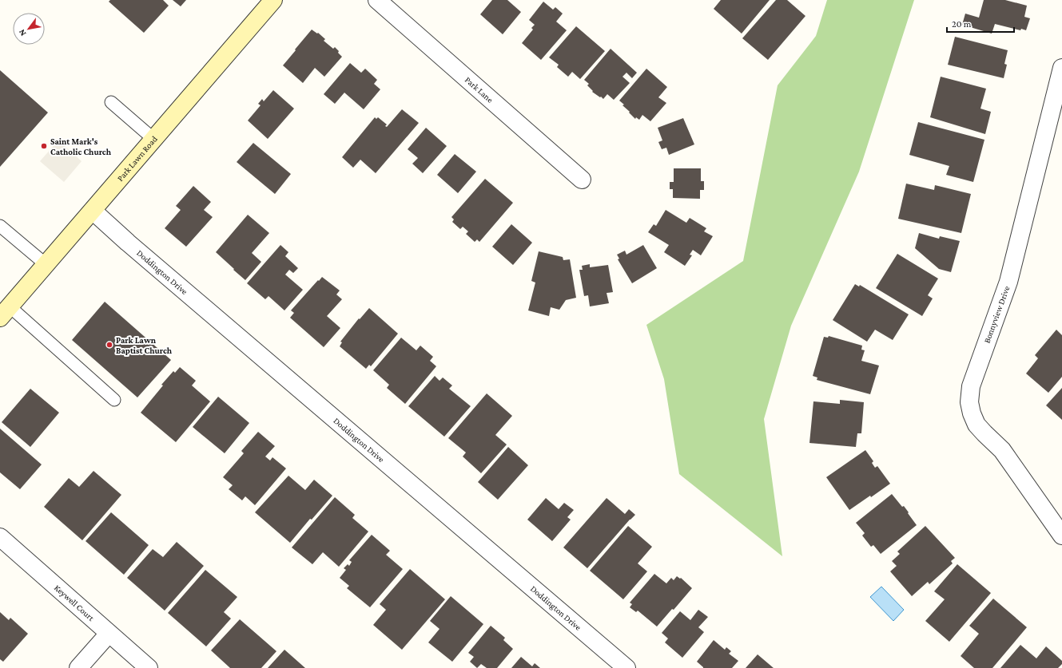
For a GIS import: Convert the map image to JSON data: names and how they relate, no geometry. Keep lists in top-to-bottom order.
{
  "streets": {
    "street": [
      "Park Lane",
      "Park Lawn Road",
      "Doddington Drive",
      "Bonnyview Drive",
      "Keywell Court"
    ]
  },
  "crossings": [
    ["Park Lawn Road", "Doddington Drive"]
  ],
  "places": ["Saint Mark's Catholic Church", "Park Lawn Baptist Church"],
  "scale_bar": "20 m",
  "north": "bottom left"
}
